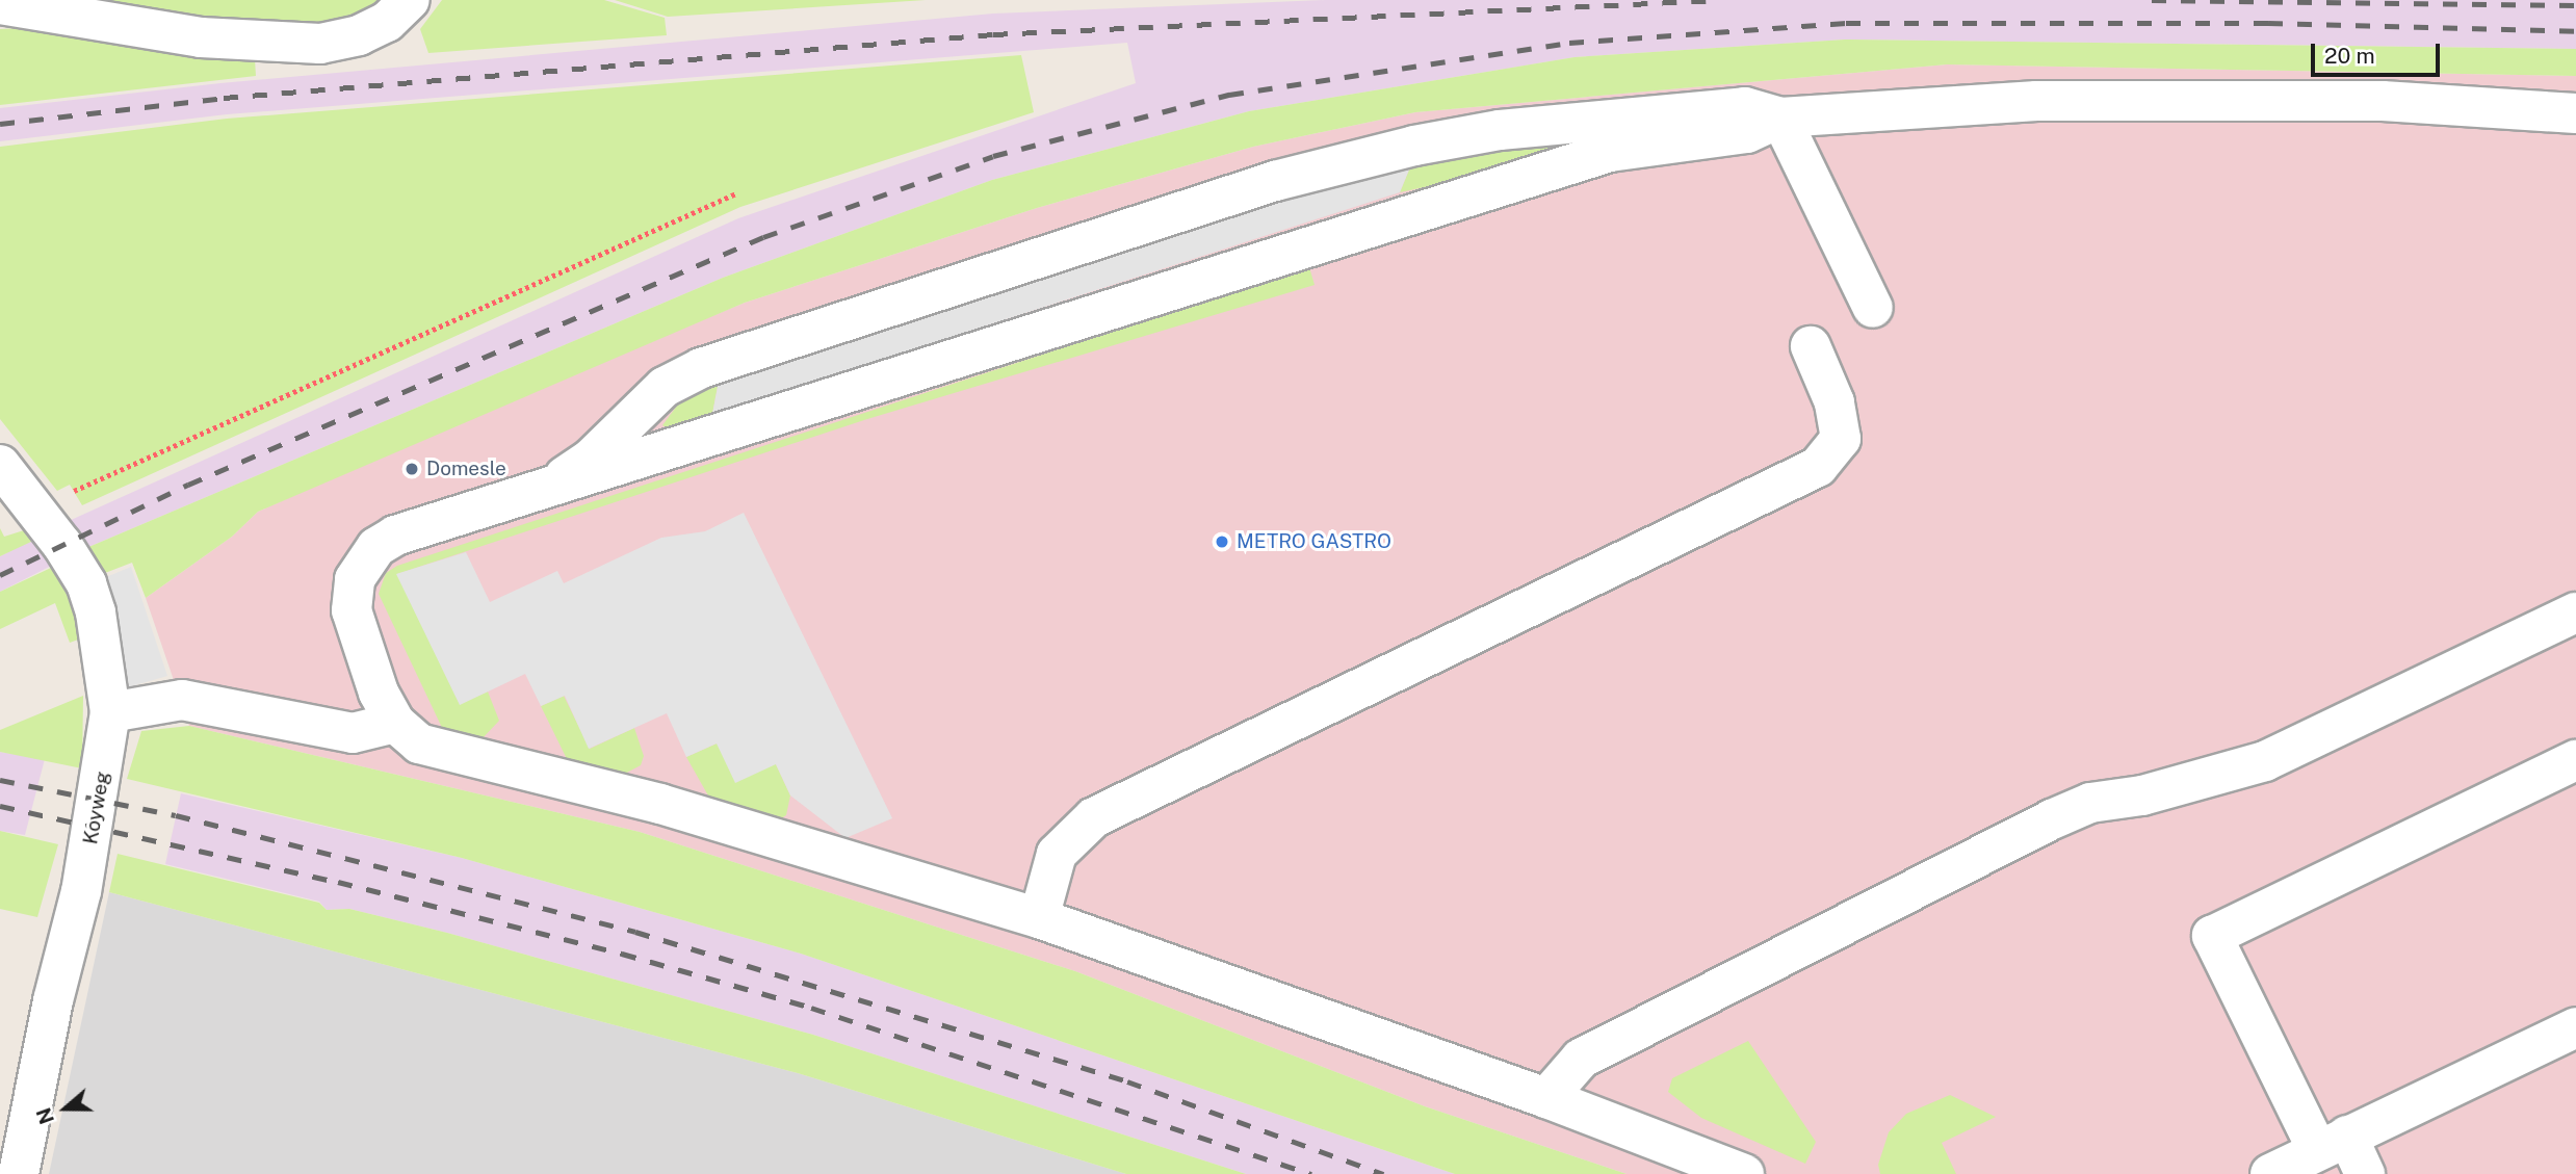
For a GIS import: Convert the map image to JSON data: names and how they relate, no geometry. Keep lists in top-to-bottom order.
{
  "streets": {
    "street": ["Koyweg"]
  },
  "places": ["Domesle", "METRO GASTRO"],
  "scale_bar": "20 m",
  "north": "left"
}
